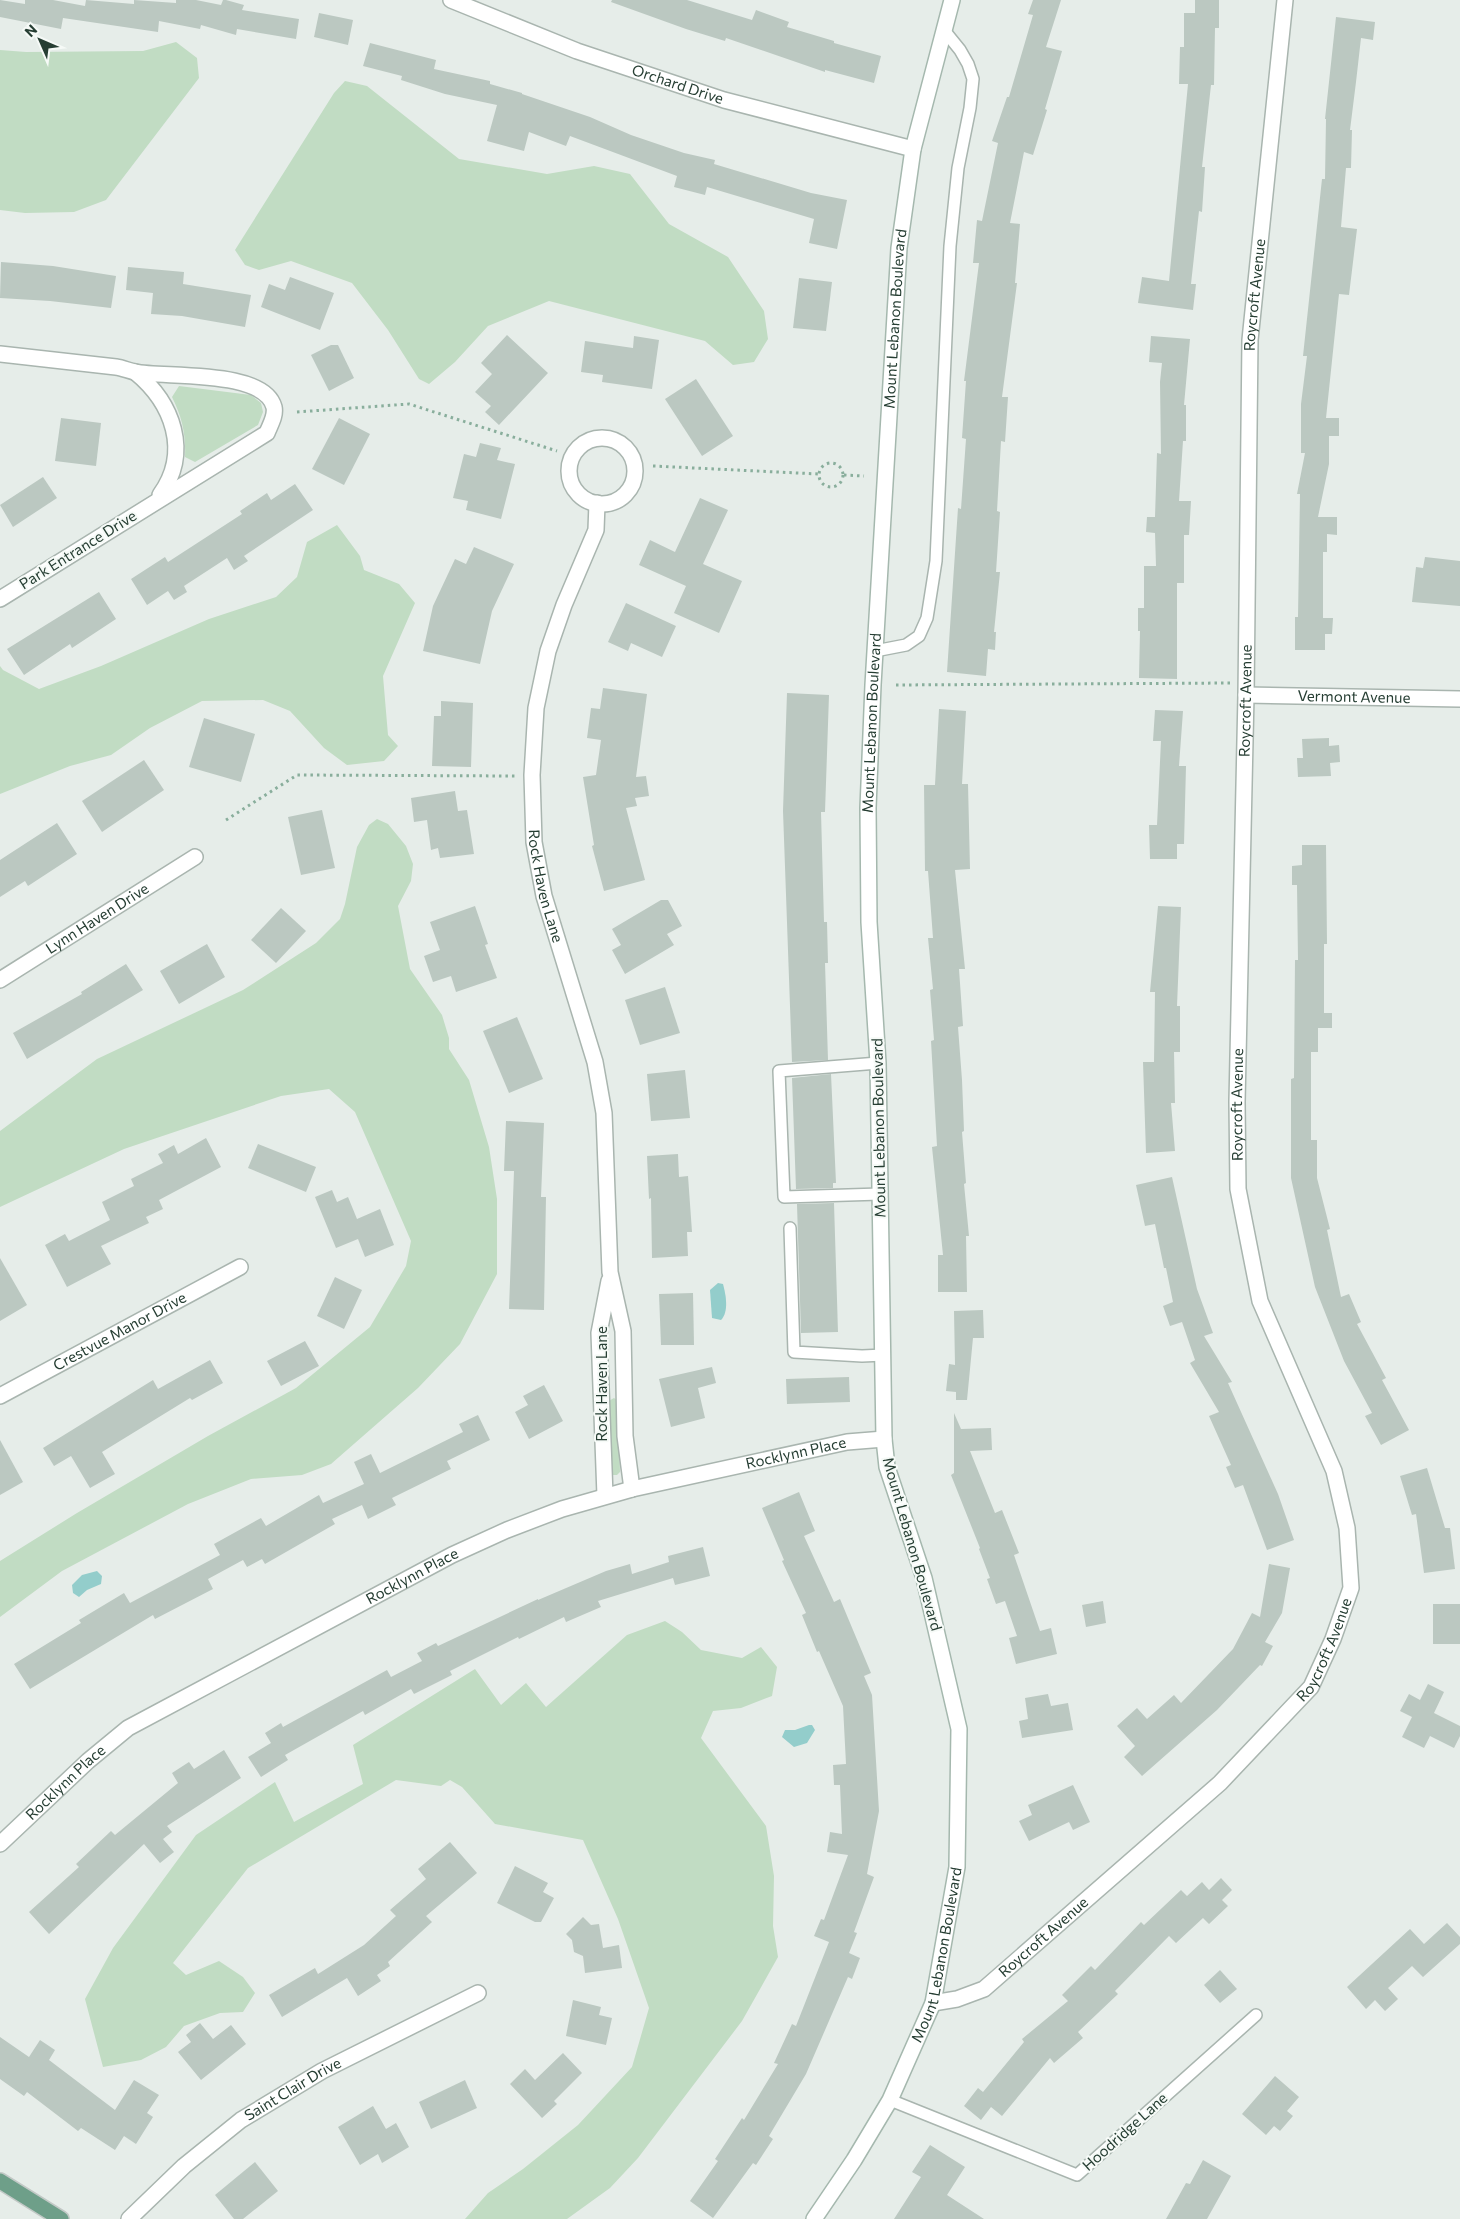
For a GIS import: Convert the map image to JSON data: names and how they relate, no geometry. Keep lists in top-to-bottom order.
{
  "streets": {
    "street": [
      "Orchard Drive",
      "Roycroft Avenue",
      "Mount Lebanon Boulevard",
      "Park Entrance Drive",
      "Vermont Avenue",
      "Rock Haven Lane",
      "Lynn Haven Drive",
      "Crestvue Manor Drive",
      "Rocklynn Place",
      "Saint Clair Drive"
    ],
    "lane": ["Hoodridge Lane"]
  },
  "crossings": [
    ["Orchard Drive", "Mount Lebanon Boulevard"],
    ["Roycroft Avenue", "Mount Lebanon Boulevard"],
    ["Roycroft Avenue", "Vermont Avenue"],
    ["Mount Lebanon Boulevard", "Rocklynn Place"],
    ["Mount Lebanon Boulevard", "Hoodridge Lane"],
    ["Rock Haven Lane", "Rocklynn Place"]
  ],
  "north": "top left"
}
